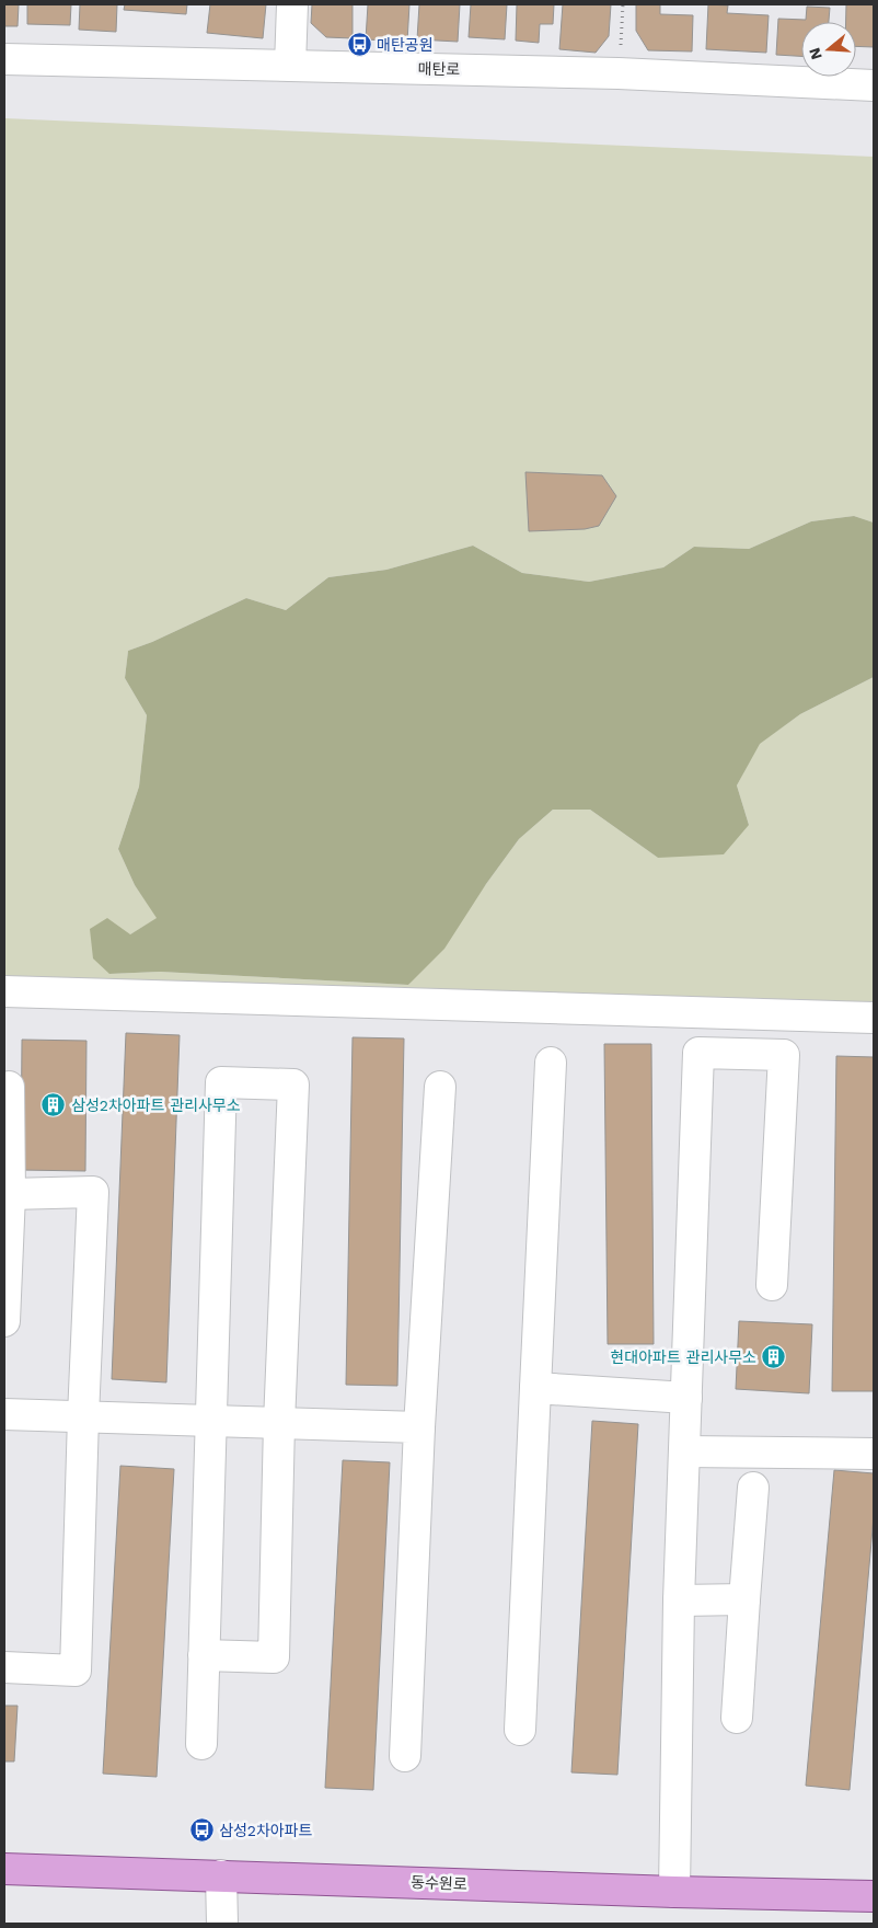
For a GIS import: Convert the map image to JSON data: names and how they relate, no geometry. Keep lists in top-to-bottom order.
{
  "streets": {
    "main road": ["동수원로"],
    "street": ["매탄로"]
  },
  "places": {
    "bus stop": ["매탄공원", "삼성2차아파트"],
    "building": ["삼성2차아파트 관리사무소", "현대아파트 관리사무소"]
  },
  "north": "left"
}
